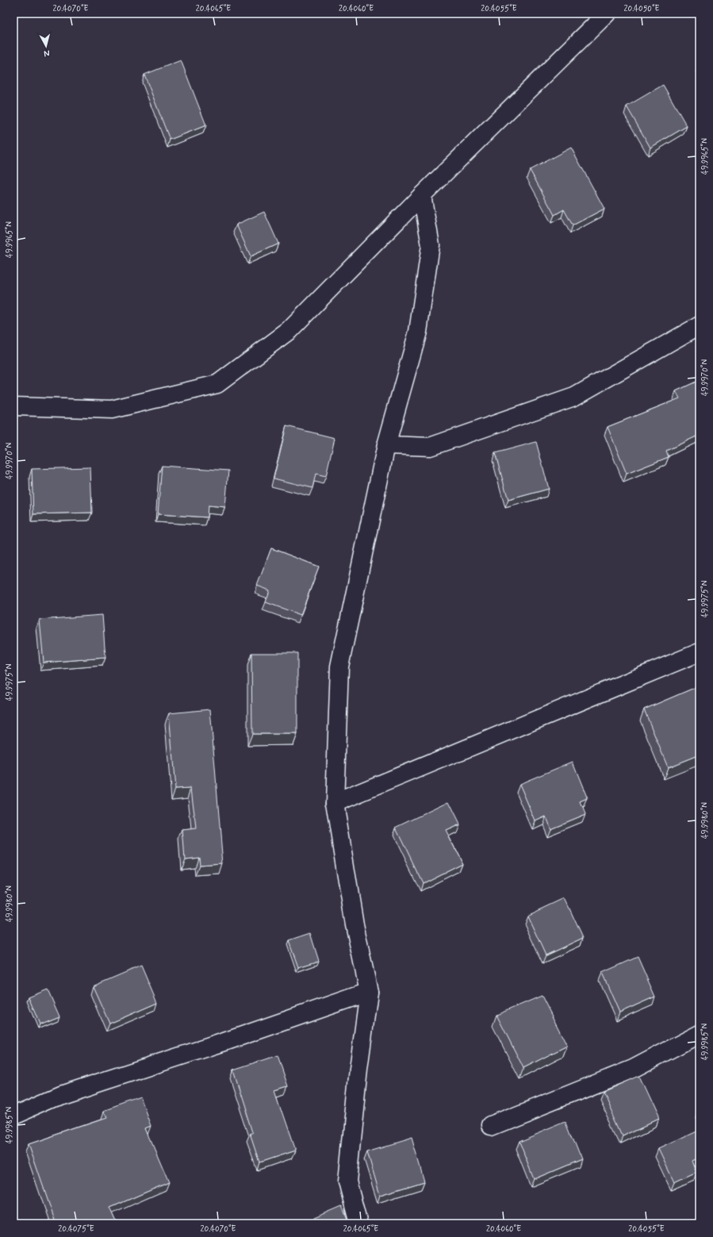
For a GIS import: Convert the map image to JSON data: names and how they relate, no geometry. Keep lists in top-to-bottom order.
{
  "north": "bottom",
  "coordinates": [
    "20.4070°E",
    "20.4065°E",
    "20.4060°E",
    "20.4055°E",
    "20.4050°E",
    "49.9965°N",
    "49.9970°N",
    "49.9975°N",
    "49.9980°N",
    "49.9985°N",
    "20.4075°E"
  ]
}
